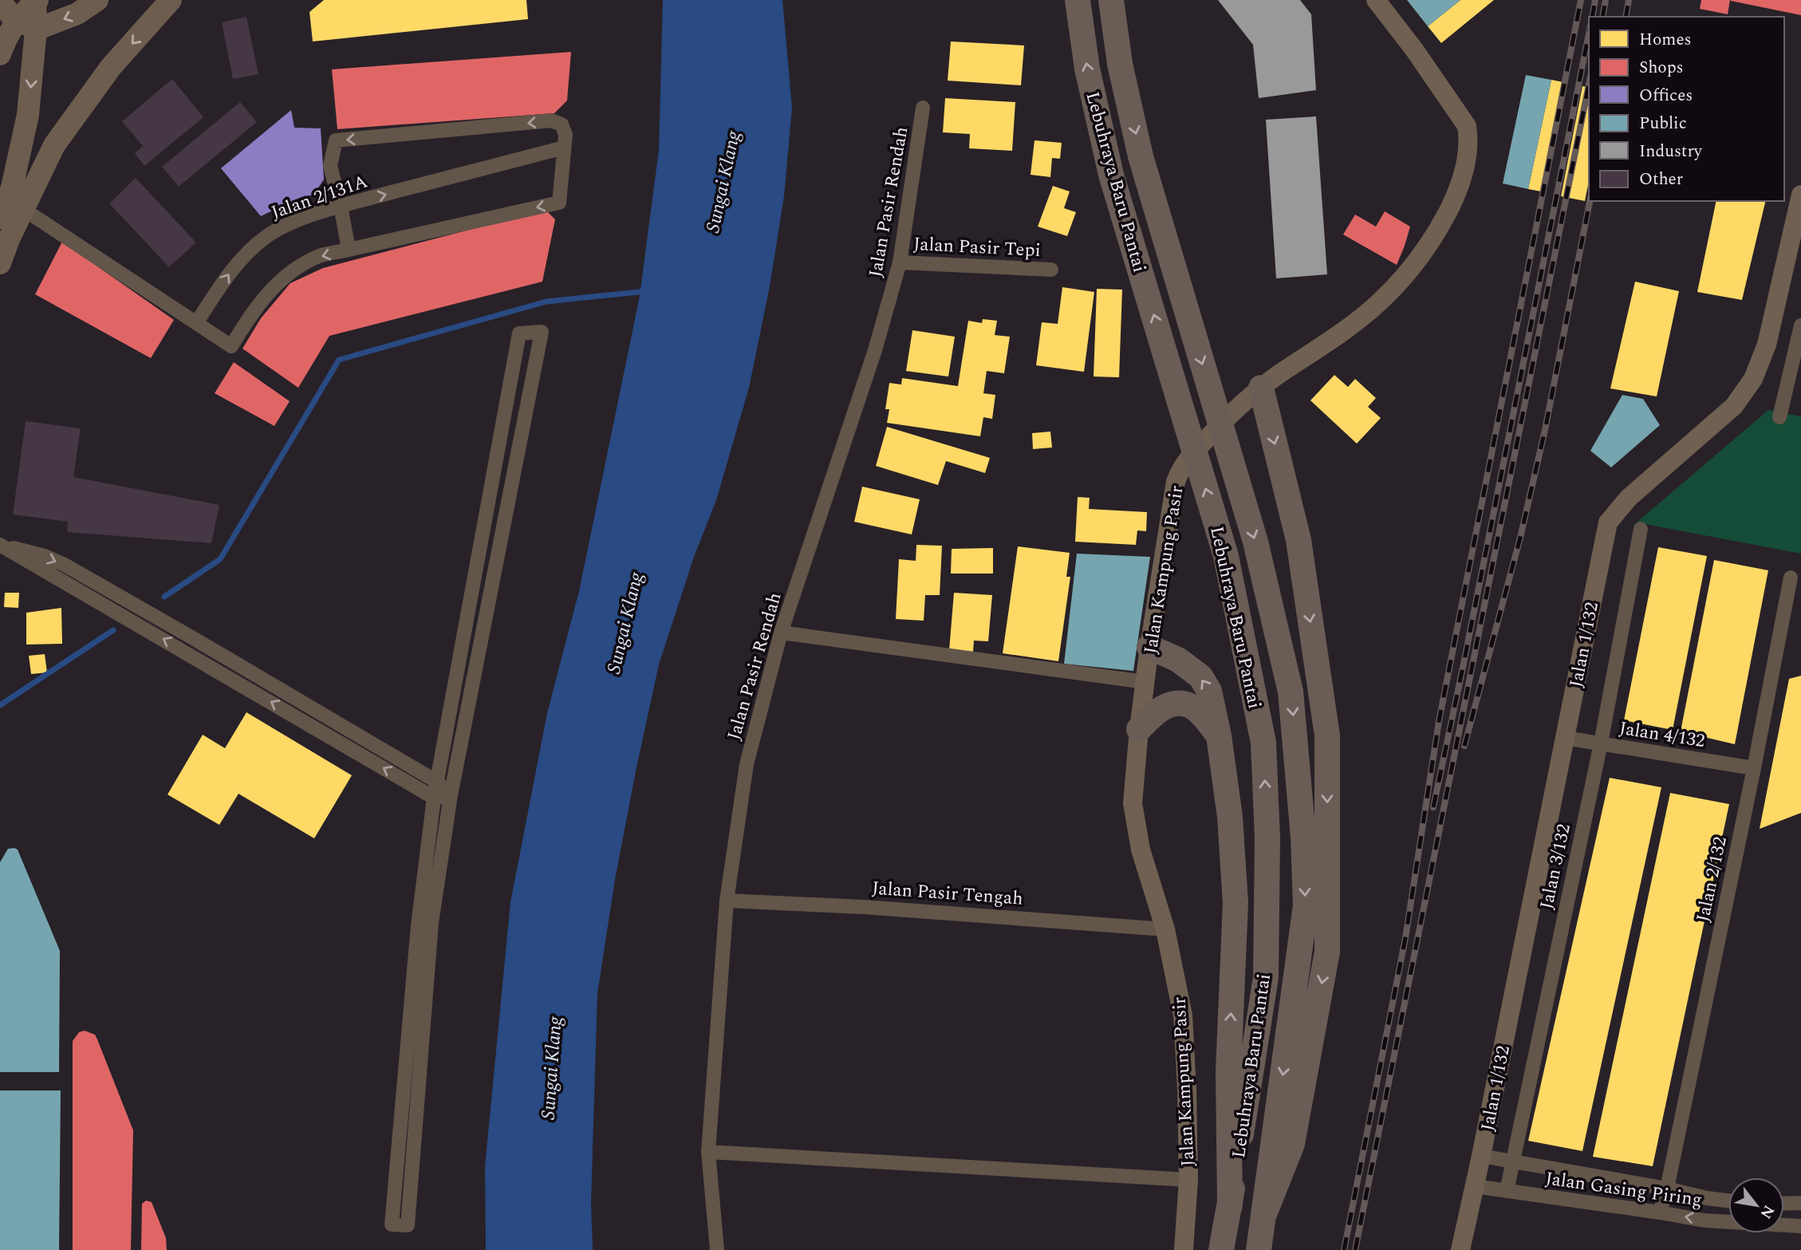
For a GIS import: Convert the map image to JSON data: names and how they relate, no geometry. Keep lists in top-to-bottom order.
{
  "streets": {
    "highway": ["Lebuhraya Baru Pantai"],
    "street": [
      "Jalan 2/131A",
      "Jalan Pasir Rendah",
      "Jalan Pasir Tepi",
      "Jalan Kampung Pasir",
      "Jalan 1/132",
      "Jalan 4/132",
      "Jalan 3/132",
      "Jalan 2/132",
      "Jalan Pasir Tengah",
      "Jalan Gasing Piring"
    ]
  },
  "crossings": [
    ["Jalan Pasir Rendah", "Jalan Pasir Tepi"],
    ["Jalan Pasir Rendah", "Jalan Pasir Tengah"],
    ["Jalan Kampung Pasir", "Jalan Pasir Tengah"],
    ["Jalan 1/132", "Jalan 4/132"],
    ["Jalan 1/132", "Jalan Gasing Piring"],
    ["Jalan 4/132", "Jalan 3/132"],
    ["Jalan 4/132", "Jalan 2/132"],
    ["Jalan 3/132", "Jalan Gasing Piring"],
    ["Jalan 2/132", "Jalan Gasing Piring"]
  ],
  "one_way": ["Jalan 2/131A"],
  "water": ["Sungai Klang"],
  "legend": [
    "Homes",
    "Shops",
    "Offices",
    "Public",
    "Industry",
    "Other"
  ],
  "north": "bottom right"
}
